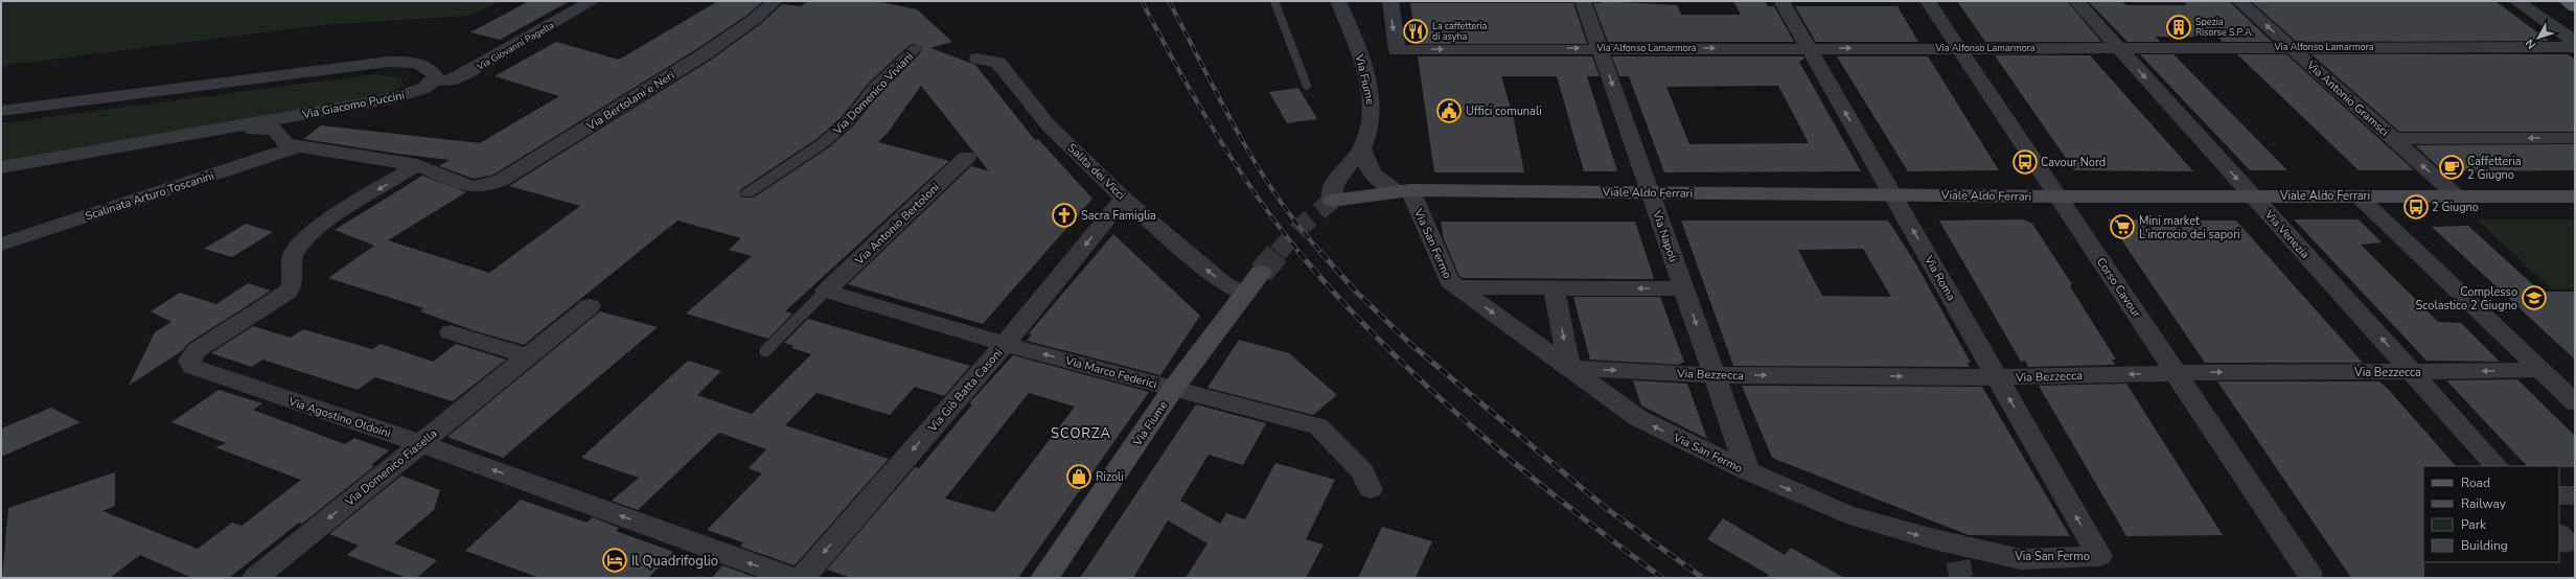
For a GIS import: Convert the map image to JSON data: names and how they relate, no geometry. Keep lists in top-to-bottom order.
{
  "streets": {
    "main road": ["Via Fiume", "Viale Aldo Ferrari"],
    "street": [
      "Via Giovanni Pagella",
      "Via Alfonso Lamarmora",
      "Via Domenico Viviani",
      "Via Antonio Gramsci",
      "Via Bertolani e Neri",
      "Via Giacomo Puccini",
      "Salita dei Vicci",
      "Scalinata Arturo Toscanini",
      "Via Antonio Bertoloni",
      "Via Venezia",
      "Via Napoli",
      "Via San Fermo",
      "Via Roma",
      "Corso Cavour",
      "Via Marco Federici",
      "Via Bezzecca",
      "Via Giò Batta Casoni",
      "Via Agostino Oldoini",
      "Via Domenico Fiasella"
    ]
  },
  "crossings": [
    ["Via Giovanni Pagella", "Via Giacomo Puccini"],
    ["Via Alfonso Lamarmora", "Via Antonio Gramsci"],
    ["Via Alfonso Lamarmora", "Via Venezia"],
    ["Via Alfonso Lamarmora", "Via Napoli"],
    ["Via Alfonso Lamarmora", "Via Roma"],
    ["Via Alfonso Lamarmora", "Corso Cavour"],
    ["Via Fiume", "Salita dei Vicci"],
    ["Via Fiume", "Viale Aldo Ferrari"],
    ["Via Fiume", "Via Marco Federici"],
    ["Via Antonio Gramsci", "Viale Aldo Ferrari"],
    ["Via Bertolani e Neri", "Scalinata Arturo Toscanini"],
    ["Via Giacomo Puccini", "Scalinata Arturo Toscanini"],
    ["Salita dei Vicci", "Via Giò Batta Casoni"],
    ["Viale Aldo Ferrari", "Via Venezia"],
    ["Viale Aldo Ferrari", "Via Napoli"],
    ["Viale Aldo Ferrari", "Via San Fermo"],
    ["Viale Aldo Ferrari", "Via Roma"],
    ["Viale Aldo Ferrari", "Corso Cavour"],
    ["Scalinata Arturo Toscanini", "Via Agostino Oldoini"],
    ["Via Antonio Bertoloni", "Via Marco Federici"],
    ["Via Venezia", "Via Bezzecca"],
    ["Via Napoli", "Via San Fermo"],
    ["Via Napoli", "Via Bezzecca"],
    ["Via San Fermo", "Via Roma"],
    ["Via San Fermo", "Via Bezzecca"],
    ["Via Roma", "Via Bezzecca"],
    ["Corso Cavour", "Via Bezzecca"],
    ["Via Marco Federici", "Via Giò Batta Casoni"],
    ["Via Agostino Oldoini", "Via Domenico Fiasella"]
  ],
  "one_way": [
    "Via Alfonso Lamarmora",
    "Salita dei Vicci",
    "Via Napoli",
    "Via Roma",
    "Via Giò Batta Casoni",
    "Via Domenico Fiasella"
  ],
  "districts": ["SCORZA"],
  "places": {
    "building": ["Spezia Risorse S.P.A."],
    "restaurant": ["La caffetteria di asyha"],
    "public building": ["Uffici comunali"],
    "bus stop": ["Cavour Nord", "2 Giugno"],
    "cafe": ["Caffetteria 2 Giugno"],
    "church": ["Sacra Famiglia"],
    "supermarket": ["Mini market L'incrocio dei sapori"],
    "school or university": ["Complesso Scolastico 2 Giugno"],
    "shop": ["Rizoli"],
    "hotel": ["Il Quadrifoglio"]
  },
  "legend": [
    "Road",
    "Railway",
    "Park",
    "Building"
  ],
  "north": "bottom left"
}
